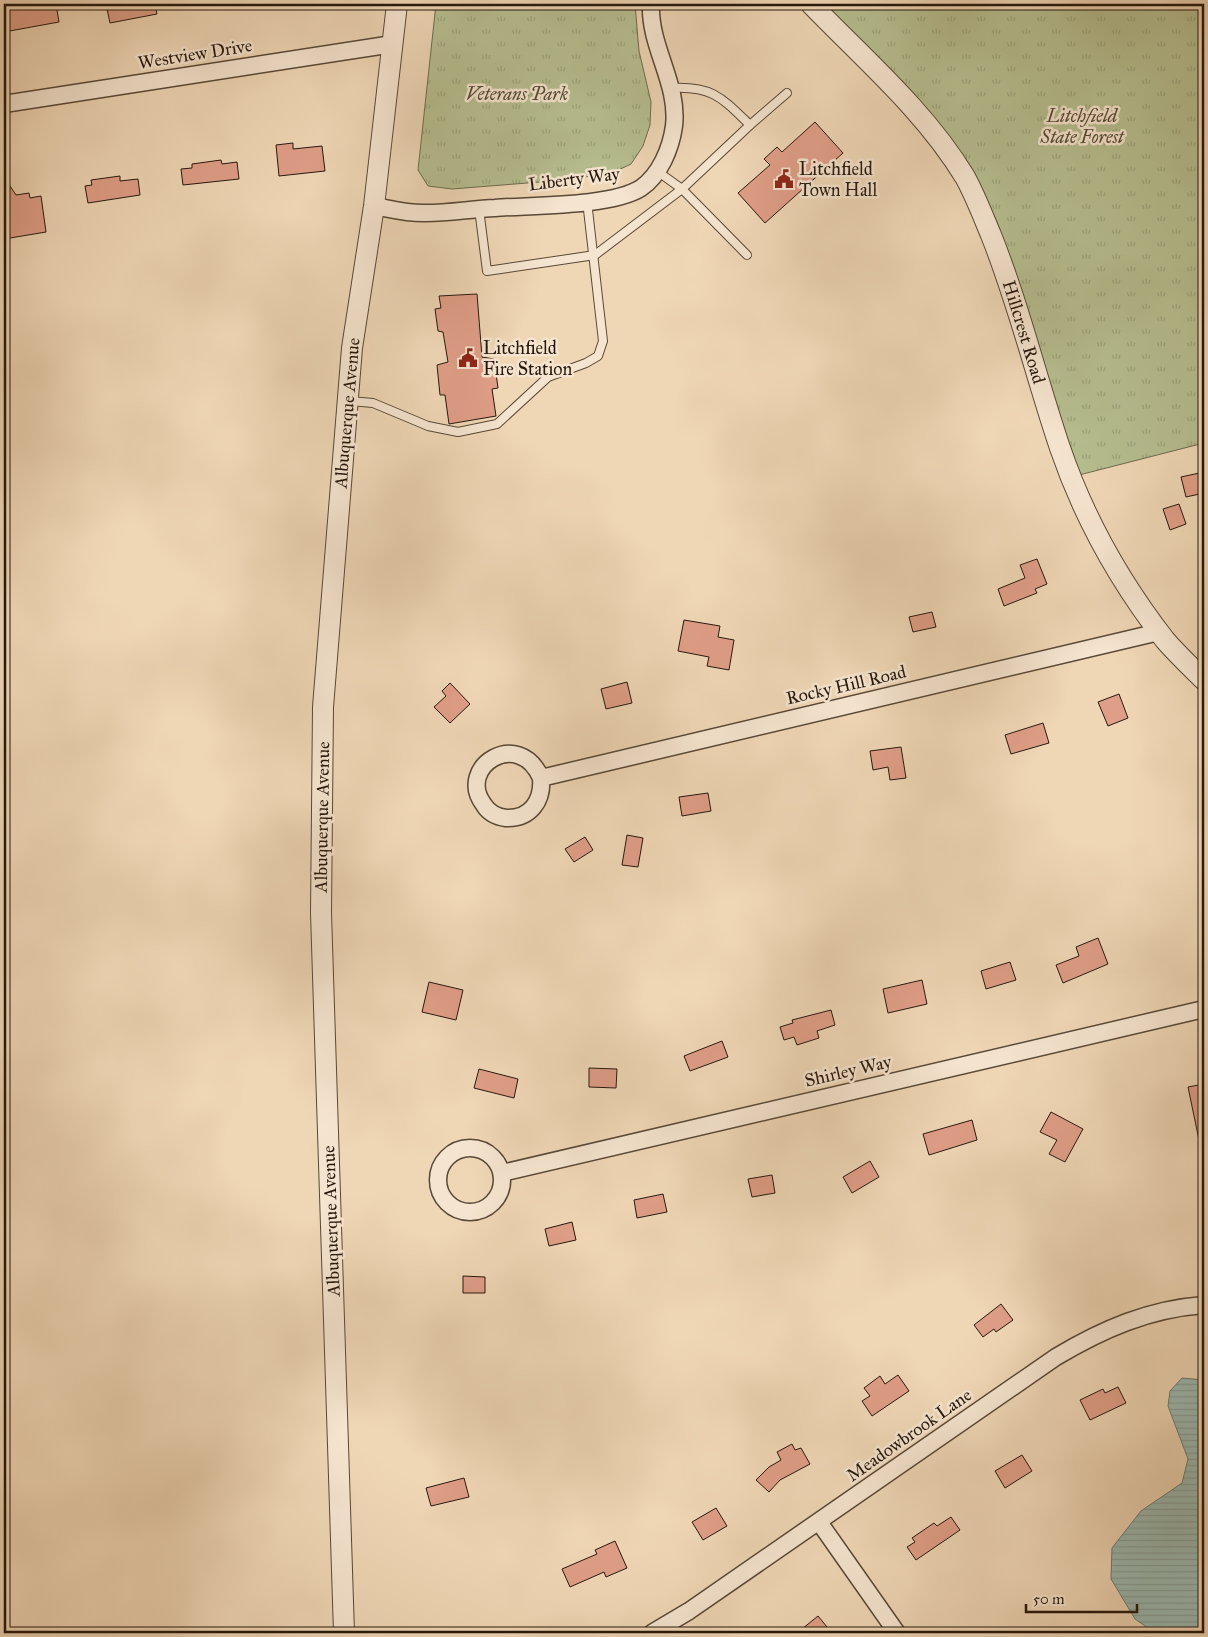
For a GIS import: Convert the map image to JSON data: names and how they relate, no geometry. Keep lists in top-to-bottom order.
{
  "streets": {
    "street": [
      "Westview Drive",
      "Liberty Way",
      "Hillcrest Road",
      "Albuquerque Avenue",
      "Rocky Hill Road",
      "Shirley Way",
      "Meadowbrook Lane"
    ]
  },
  "crossings": [
    ["Westview Drive", "Albuquerque Avenue"],
    ["Liberty Way", "Albuquerque Avenue"],
    ["Hillcrest Road", "Rocky Hill Road"]
  ],
  "parks": ["Veterans Park", "Litchfield State Forest"],
  "places": {
    "public building": ["Litchfield Town Hall", "Litchfield Fire Station"]
  },
  "scale_bar": "50 m"
}
